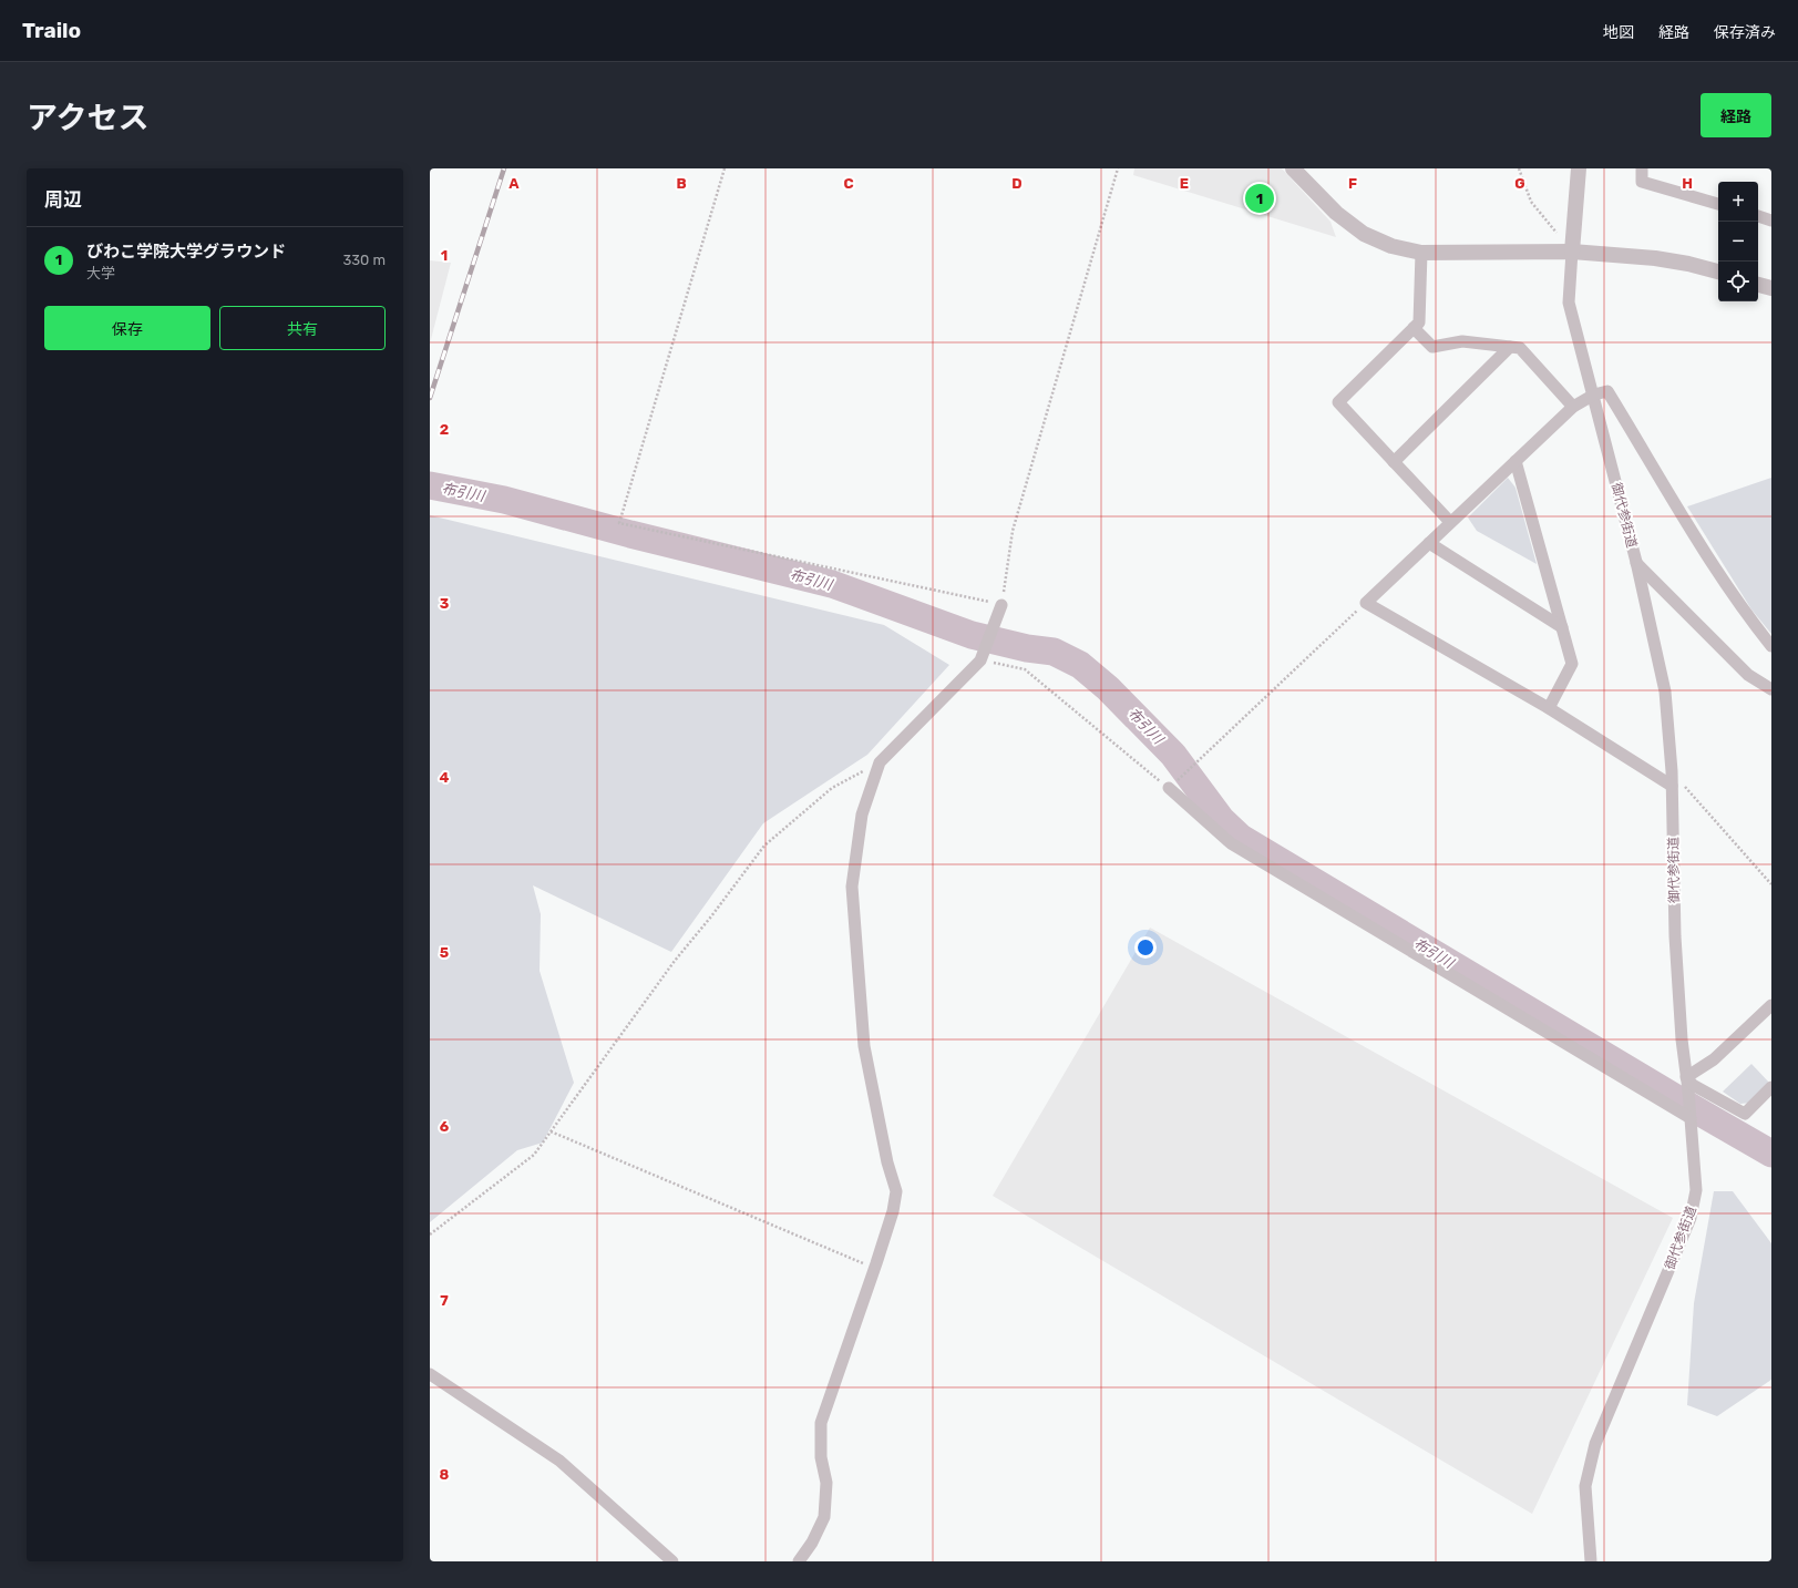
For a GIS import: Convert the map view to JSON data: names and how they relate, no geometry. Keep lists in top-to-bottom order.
{
  "streets": {
    "street": ["御代参街道"]
  },
  "water": ["布引川"],
  "page": {
    "header": "Trailo",
    "nav": ["地図", "経路", "保存済み"],
    "title": "アクセス",
    "buttons": [
      "経路",
      ["保存", "共有"]
    ],
    "heading": "周辺",
    "map_buttons": ["+", "−"],
    "pins": "1",
    "list": [
      {
        "mark": "1",
        "name": "びわこ学院大学グラウンド",
        "note": "大学",
        "value": "330 m"
      }
    ]
  },
  "grid": {
    "columns": [
      "A",
      "B",
      "C",
      "D",
      "E",
      "F",
      "G",
      "H"
    ],
    "rows": [
      "1",
      "2",
      "3",
      "4",
      "5",
      "6",
      "7",
      "8"
    ]
  }
}
